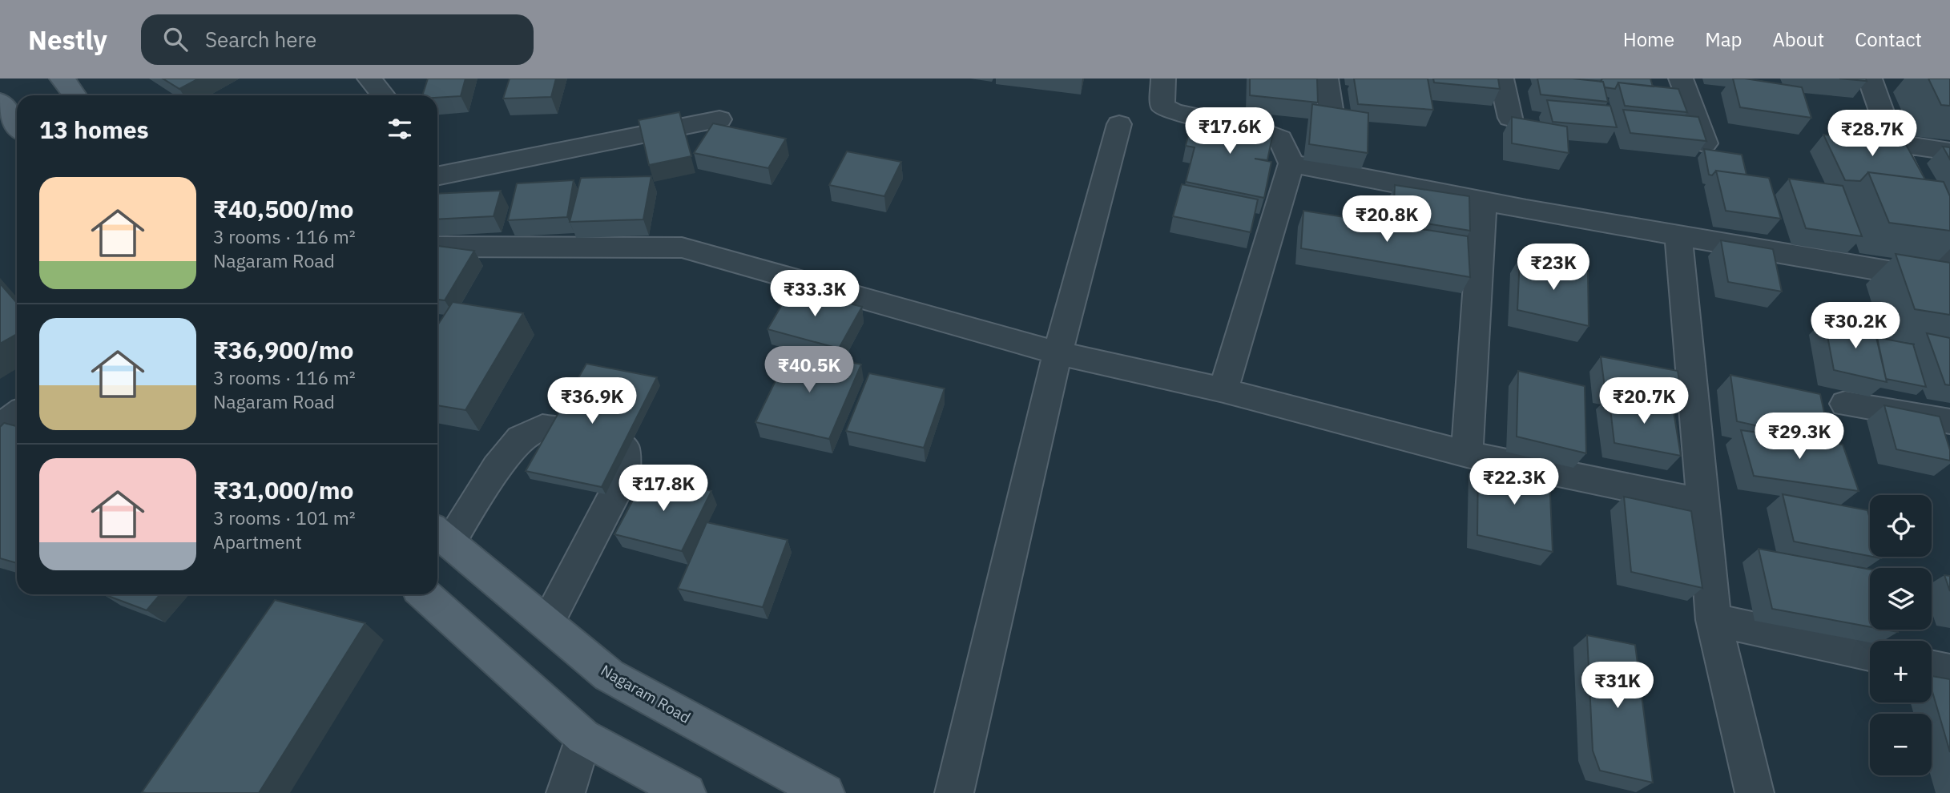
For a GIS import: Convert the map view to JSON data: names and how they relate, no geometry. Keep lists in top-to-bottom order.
{
  "streets": {
    "main road": ["Nagaram Road"]
  },
  "page": {
    "header": "Nestly",
    "search": "Search here",
    "nav": [
      "Home",
      "Map",
      "About",
      "Contact"
    ],
    "heading": "13 homes",
    "price": [
      "₹17.6K",
      "₹28.7K",
      "₹20.8K",
      "₹23K",
      "₹33.3K",
      "₹30.2K",
      "₹40.5K",
      "₹36.9K",
      "₹20.7K",
      "₹29.3K",
      "₹22.3K",
      "₹17.8K",
      "₹31K"
    ],
    "list": [
      {
        "name": "₹40,500/mo",
        "note": "3 rooms · 116 m² · Nagaram Road"
      },
      {
        "name": "₹36,900/mo",
        "note": "3 rooms · 116 m² · Nagaram Road"
      },
      {
        "name": "₹31,000/mo",
        "note": "3 rooms · 101 m² · Apartment"
      }
    ],
    "map_buttons": ["+", "−"]
  }
}
